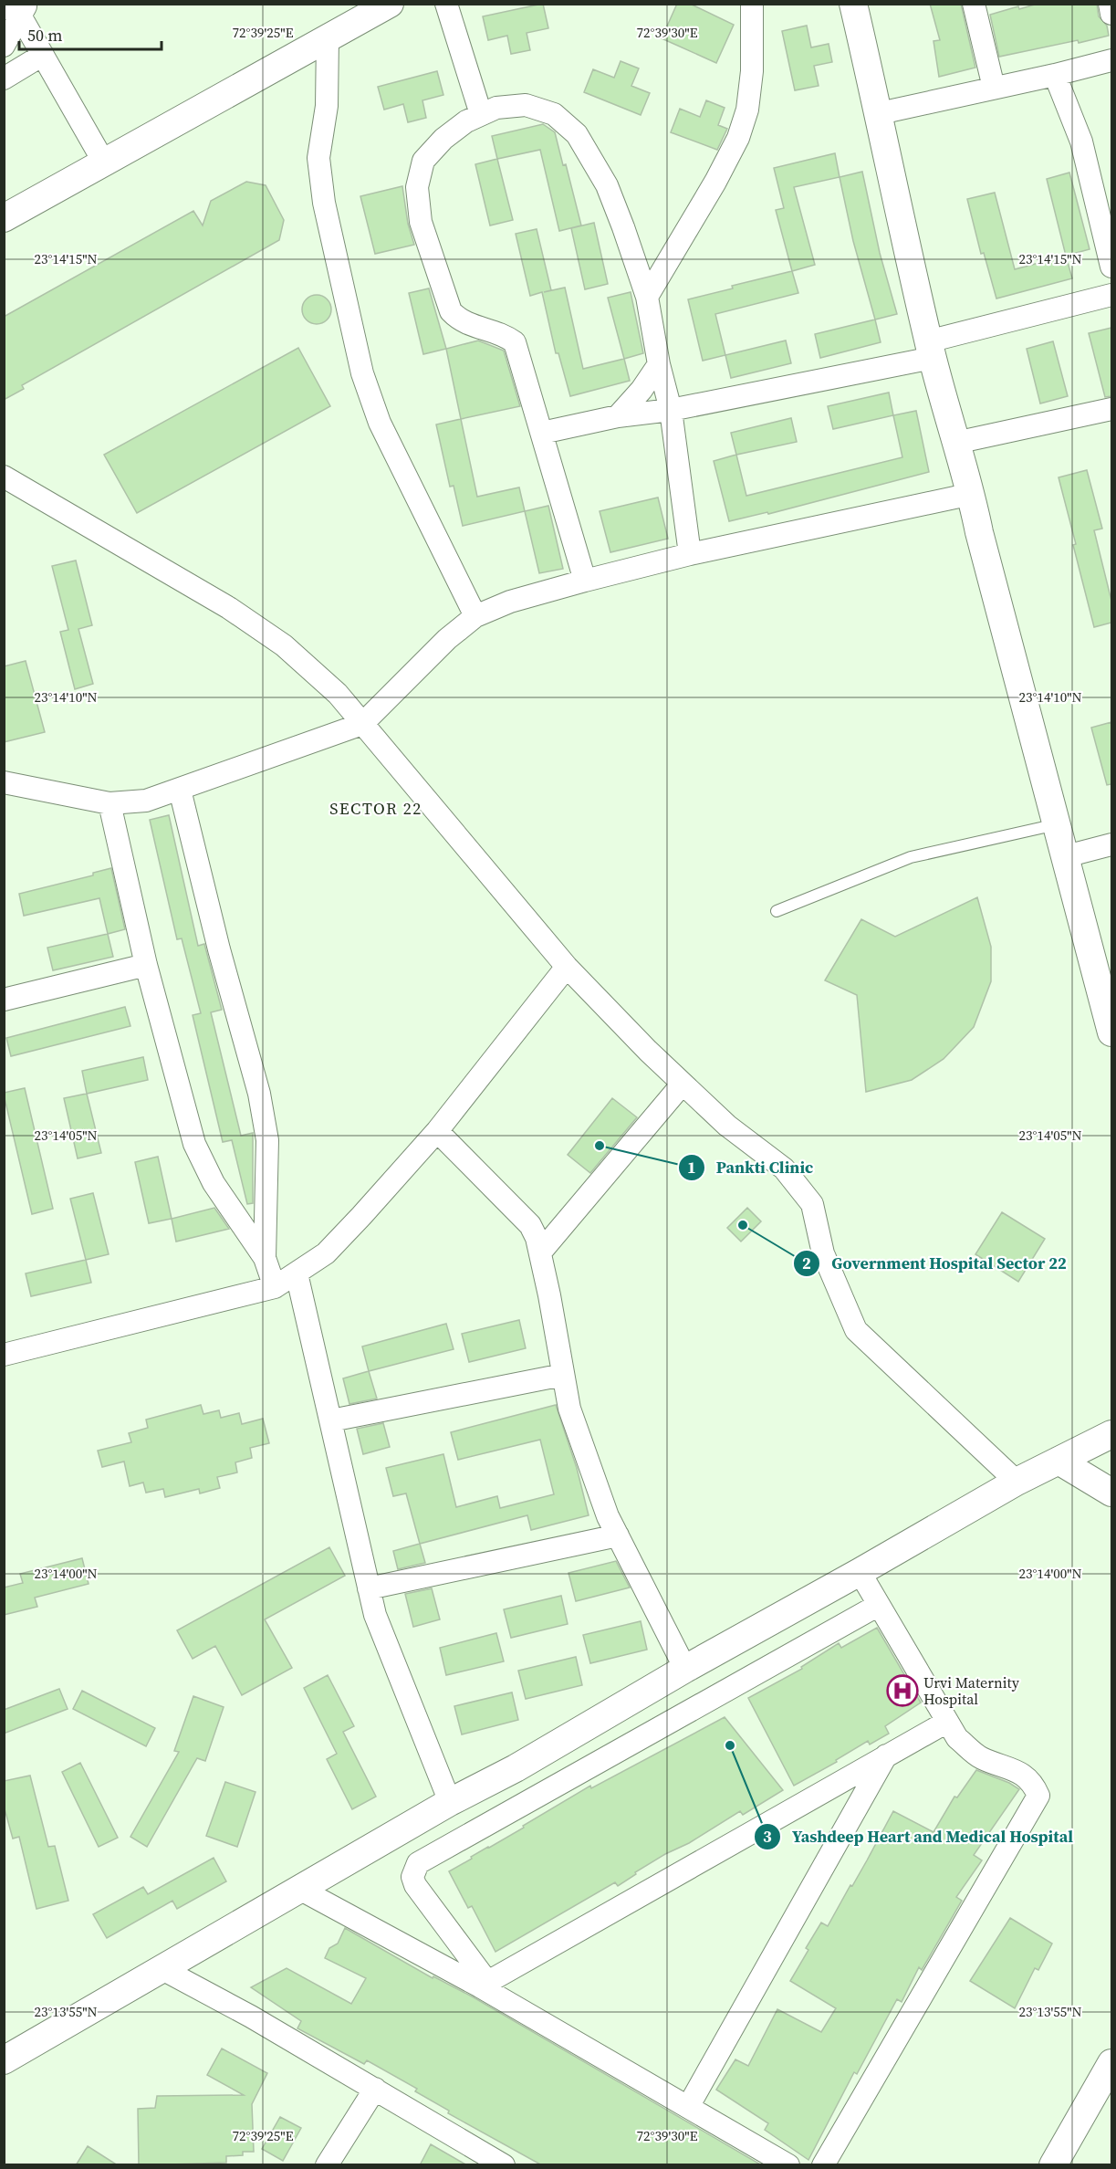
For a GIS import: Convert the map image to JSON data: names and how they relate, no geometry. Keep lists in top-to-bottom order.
{
  "districts": ["SECTOR 22"],
  "places": {
    "other": ["Pankti Clinic", "Government Hospital Sector 22", "Yashdeep Heart and Medical Hospital"],
    "hospital": ["Urvi Maternity Hospital"]
  },
  "scale_bar": "50 m",
  "coordinates": [
    "72°39'25\"E",
    "72°39'30\"E",
    "23°14'15\"N",
    "23°14'10\"N",
    "23°14'05\"N",
    "23°14'00\"N",
    "23°13'55\"N"
  ]
}
